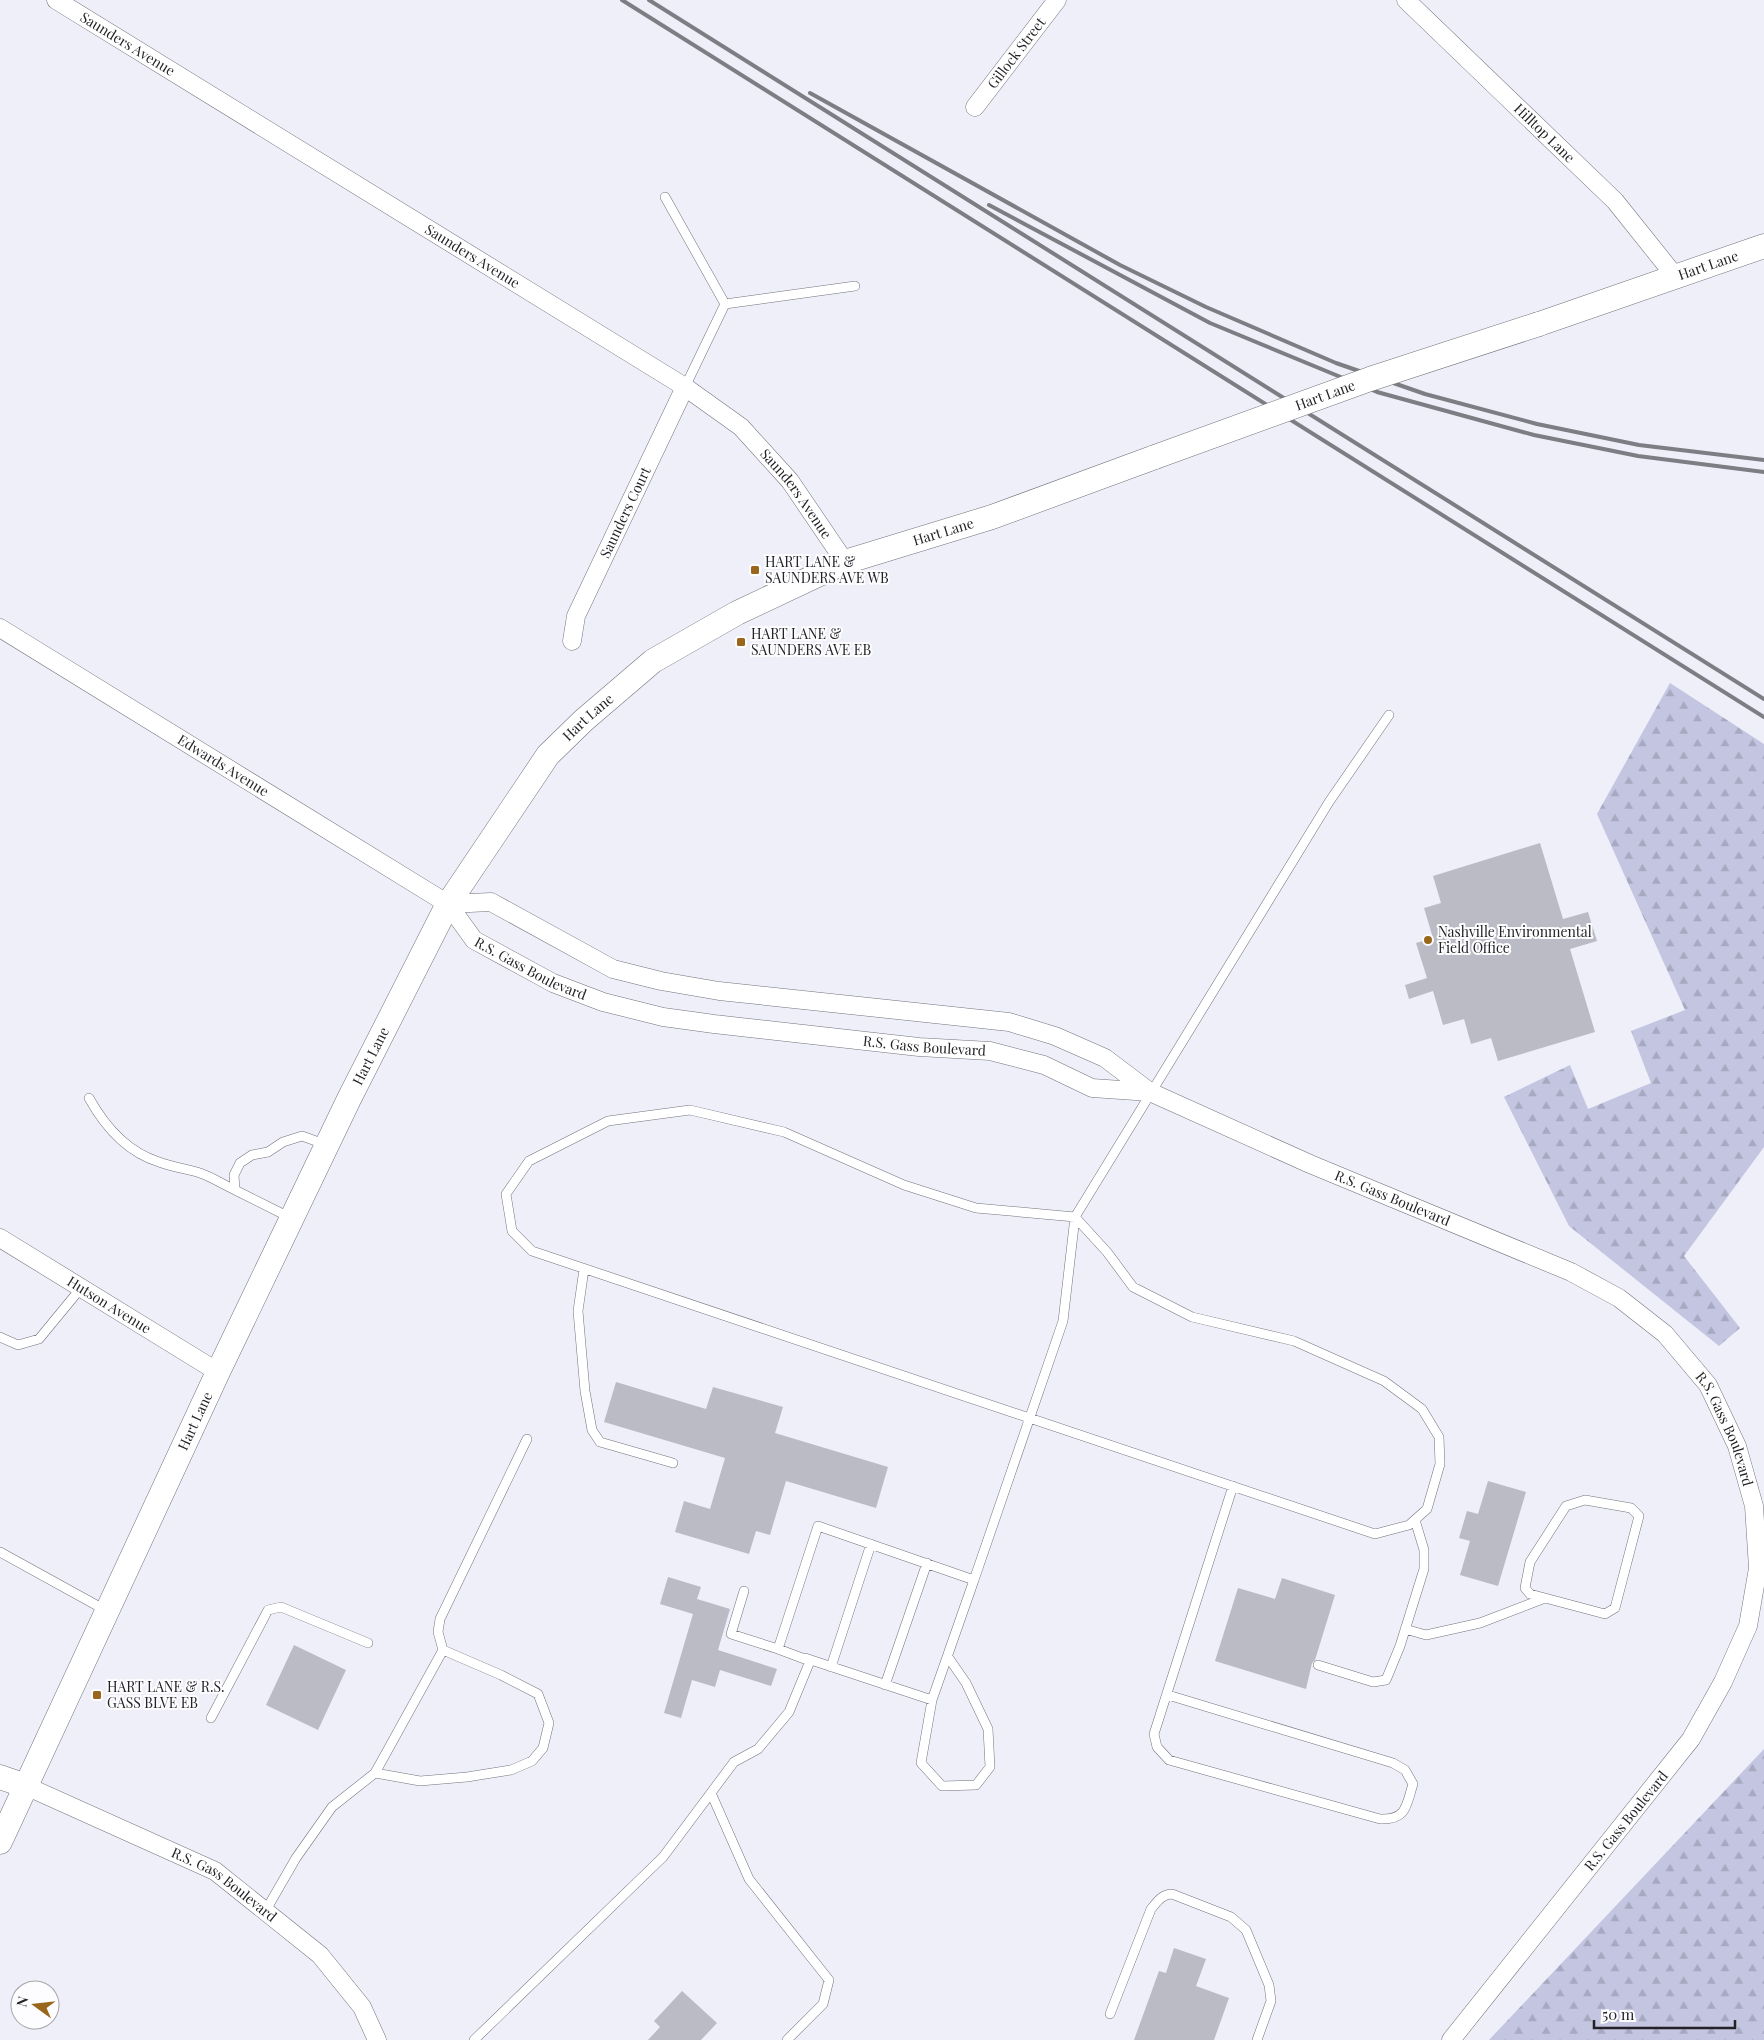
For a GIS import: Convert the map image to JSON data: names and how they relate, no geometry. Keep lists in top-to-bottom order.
{
  "streets": {
    "main road": ["Hart Lane"],
    "street": [
      "Saunders Avenue",
      "Gillock Street",
      "Hilltop Lane",
      "Saunders Court",
      "Edwards Avenue",
      "R.S. Gass Boulevard",
      "Hutson Avenue"
    ]
  },
  "crossings": [
    ["Saunders Avenue", "Hart Lane"],
    ["Saunders Avenue", "Saunders Court"],
    ["Hilltop Lane", "Hart Lane"],
    ["Hart Lane", "Edwards Avenue"],
    ["Hart Lane", "R.S. Gass Boulevard"],
    ["Hart Lane", "Hutson Avenue"],
    ["Edwards Avenue", "R.S. Gass Boulevard"]
  ],
  "places": {
    "transit": ["HART LANE & SAUNDERS AVE WB", "HART LANE & SAUNDERS AVE EB", "HART LANE & R.S. GASS BLVE EB"],
    "other": ["Nashville Environmental Field Office"]
  },
  "scale_bar": "50 m",
  "north": "left"
}
